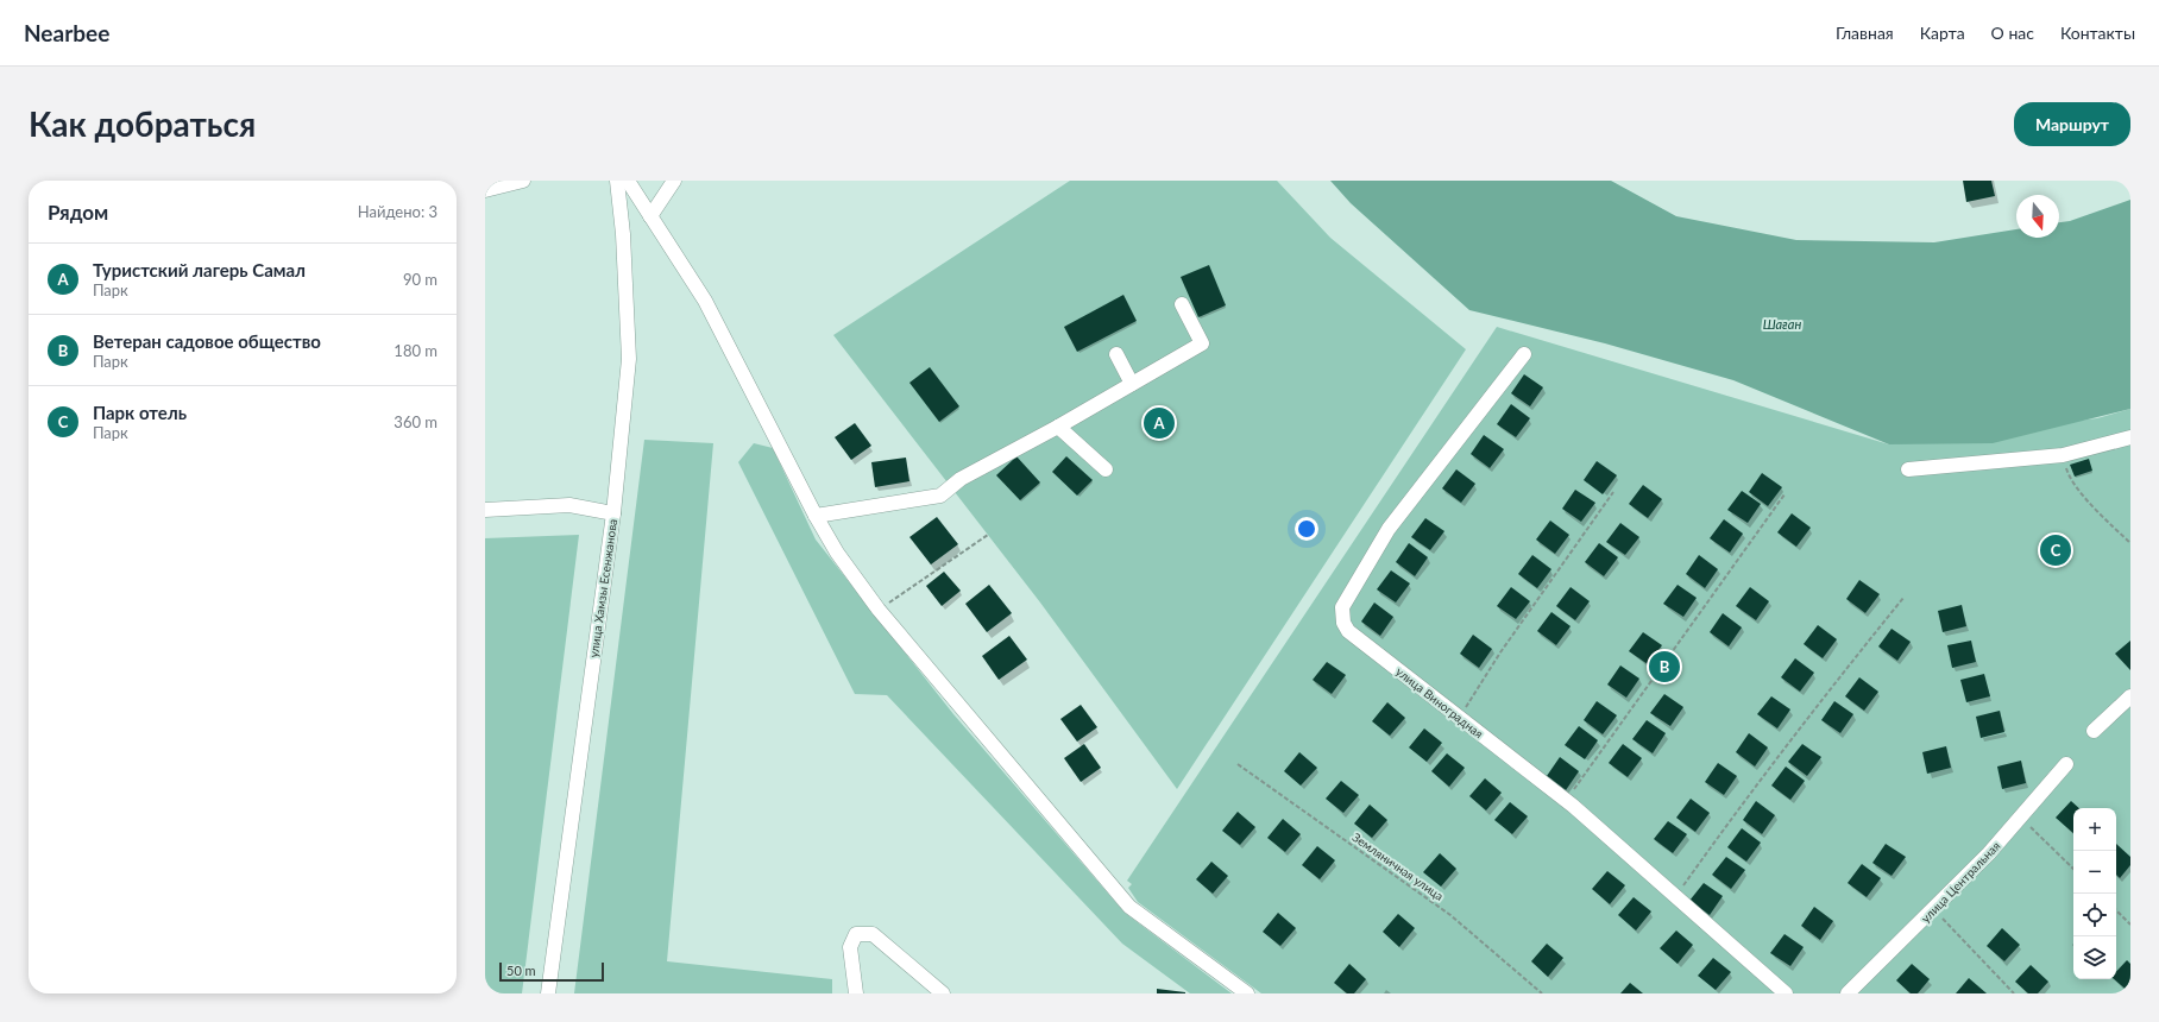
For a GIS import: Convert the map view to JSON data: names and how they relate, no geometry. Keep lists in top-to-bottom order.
{
  "streets": {
    "street": ["улица Хамзы Есенжанова", "улица Виноградная", "улица Центральная"],
    "path": ["Земляничная улица"]
  },
  "water": ["Шаған"],
  "scale_bar": "50 m",
  "north": "bottom",
  "page": {
    "header": "Nearbee",
    "nav": [
      "Главная",
      "Карта",
      "О нас",
      "Контакты"
    ],
    "buttons": "Маршрут",
    "title": "Как добраться",
    "heading": ["Рядом", "Найдено: 3"],
    "list": [
      {
        "mark": "A",
        "name": "Туристский лагерь Самал",
        "note": "Парк",
        "value": "90 m"
      },
      {
        "mark": "B",
        "name": "Ветеран садовое общество",
        "note": "Парк",
        "value": "180 m"
      },
      {
        "mark": "C",
        "name": "Парк отель",
        "note": "Парк",
        "value": "360 m"
      }
    ],
    "pins": ["A", "C", "B"],
    "map_buttons": ["+", "−"],
    "scale": "50 m"
  }
}
